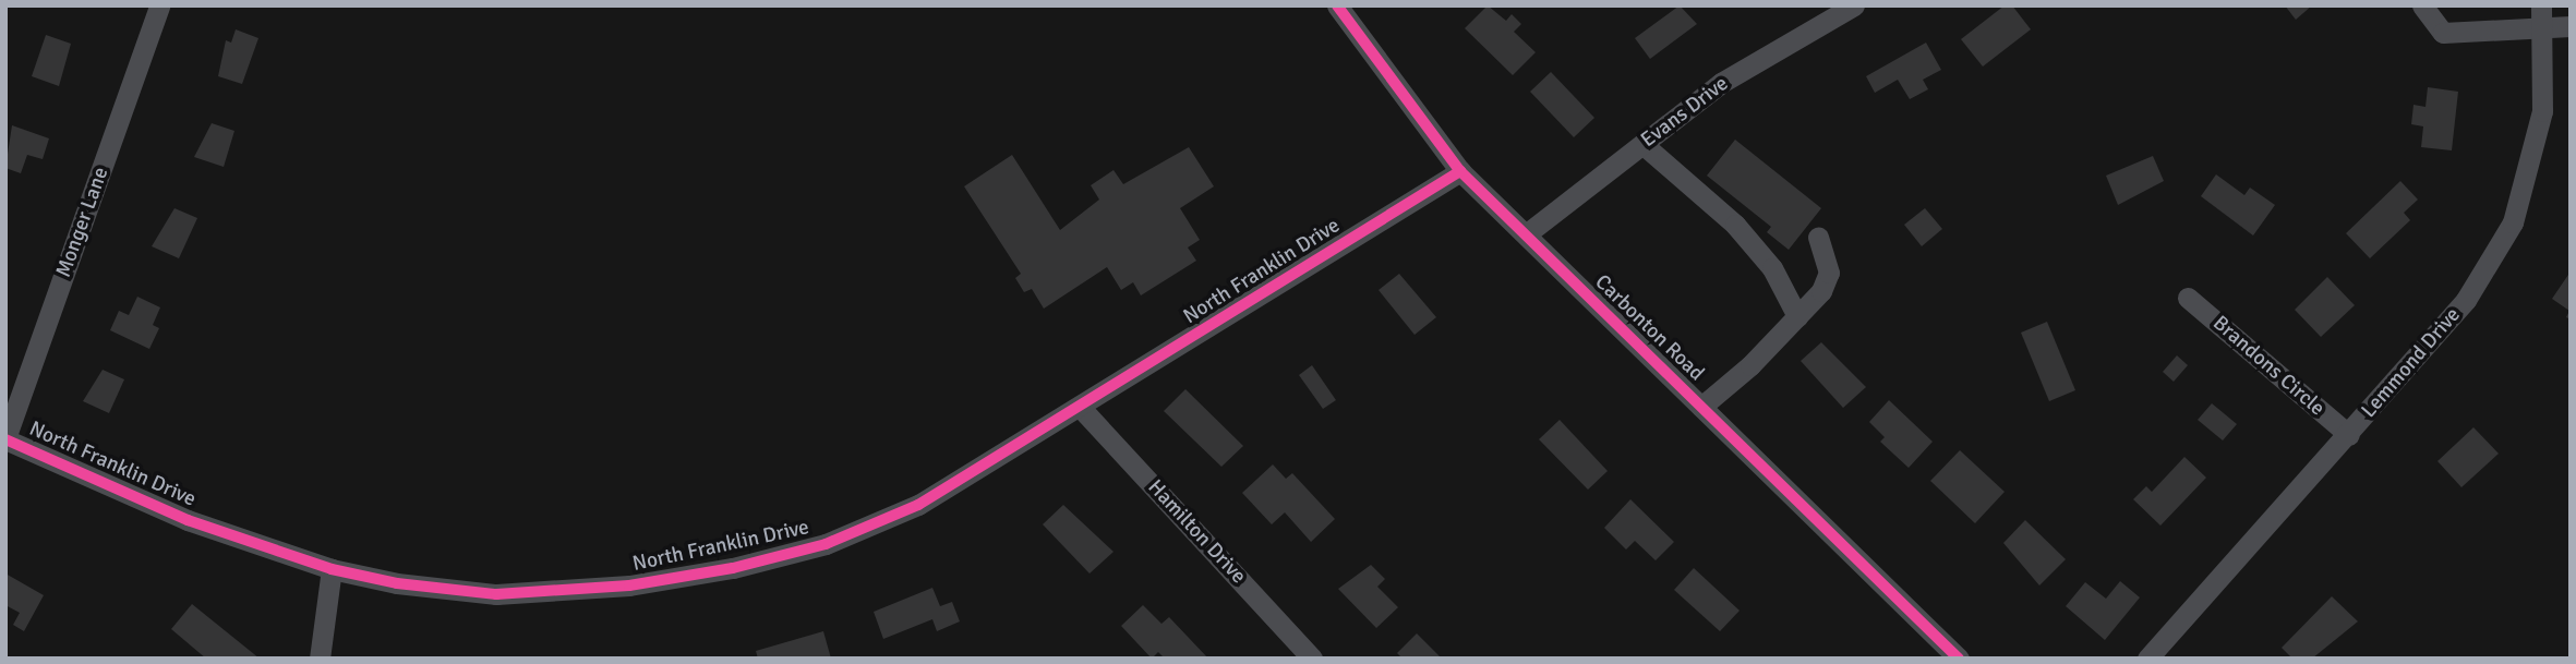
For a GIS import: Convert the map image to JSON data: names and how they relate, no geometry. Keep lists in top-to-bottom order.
{
  "streets": {
    "street": [
      "Evans Drive",
      "Monger Lane",
      "North Franklin Drive",
      "Carbonton Road",
      "Lemmond Drive",
      "Brandons Circle",
      "Hamilton Drive"
    ]
  },
  "crossings": [
    ["Evans Drive", "Carbonton Road"],
    ["Monger Lane", "North Franklin Drive"],
    ["North Franklin Drive", "Carbonton Road"],
    ["North Franklin Drive", "Hamilton Drive"],
    ["Lemmond Drive", "Brandons Circle"]
  ]
}
